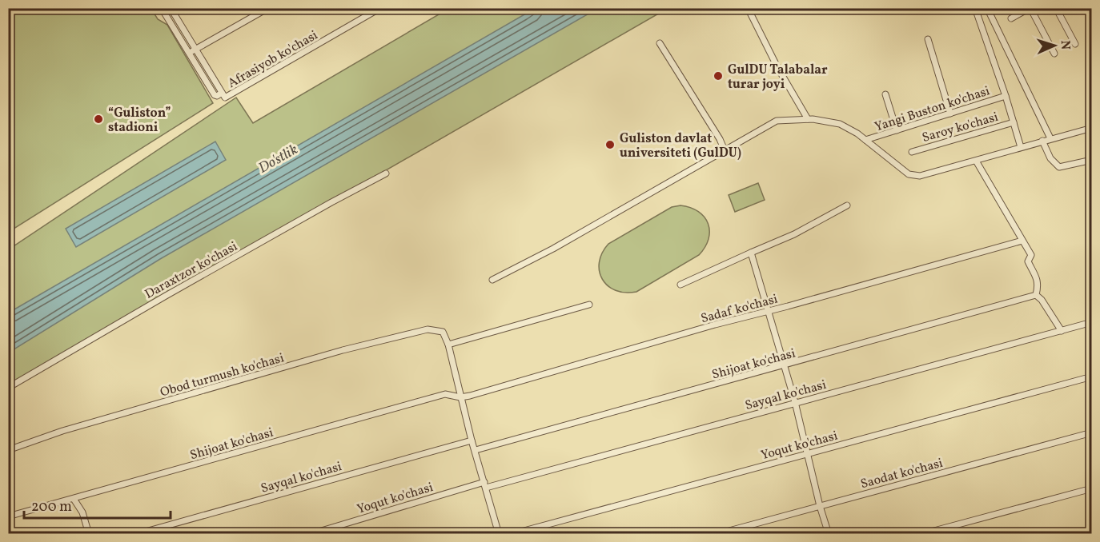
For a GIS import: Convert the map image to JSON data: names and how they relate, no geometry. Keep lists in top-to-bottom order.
{
  "streets": {
    "street": [
      "Afrasiyob ko'chasi",
      "Yangi Buston ko'chasi",
      "Saroy ko'chasi",
      "Daraxtzor ko'chasi",
      "Sadaf ko'chasi",
      "Shijoat ko'chasi",
      "Obod turmush ko'chasi",
      "Sayqal ko'chasi",
      "Yoqut ko'chasi",
      "Saodat ko'chasi"
    ]
  },
  "crossings": [
    ["Sadaf ko'chasi", "Shijoat ko'chasi"],
    ["Sayqal ko'chasi", "Yoqut ko'chasi"]
  ],
  "water": ["Do'stlik"],
  "places": ["GulDU Talabalar turar joyi", "“Guliston” stadioni", "Guliston davlat universiteti (GulDU)"],
  "scale_bar": "200 m",
  "north": "right"
}
